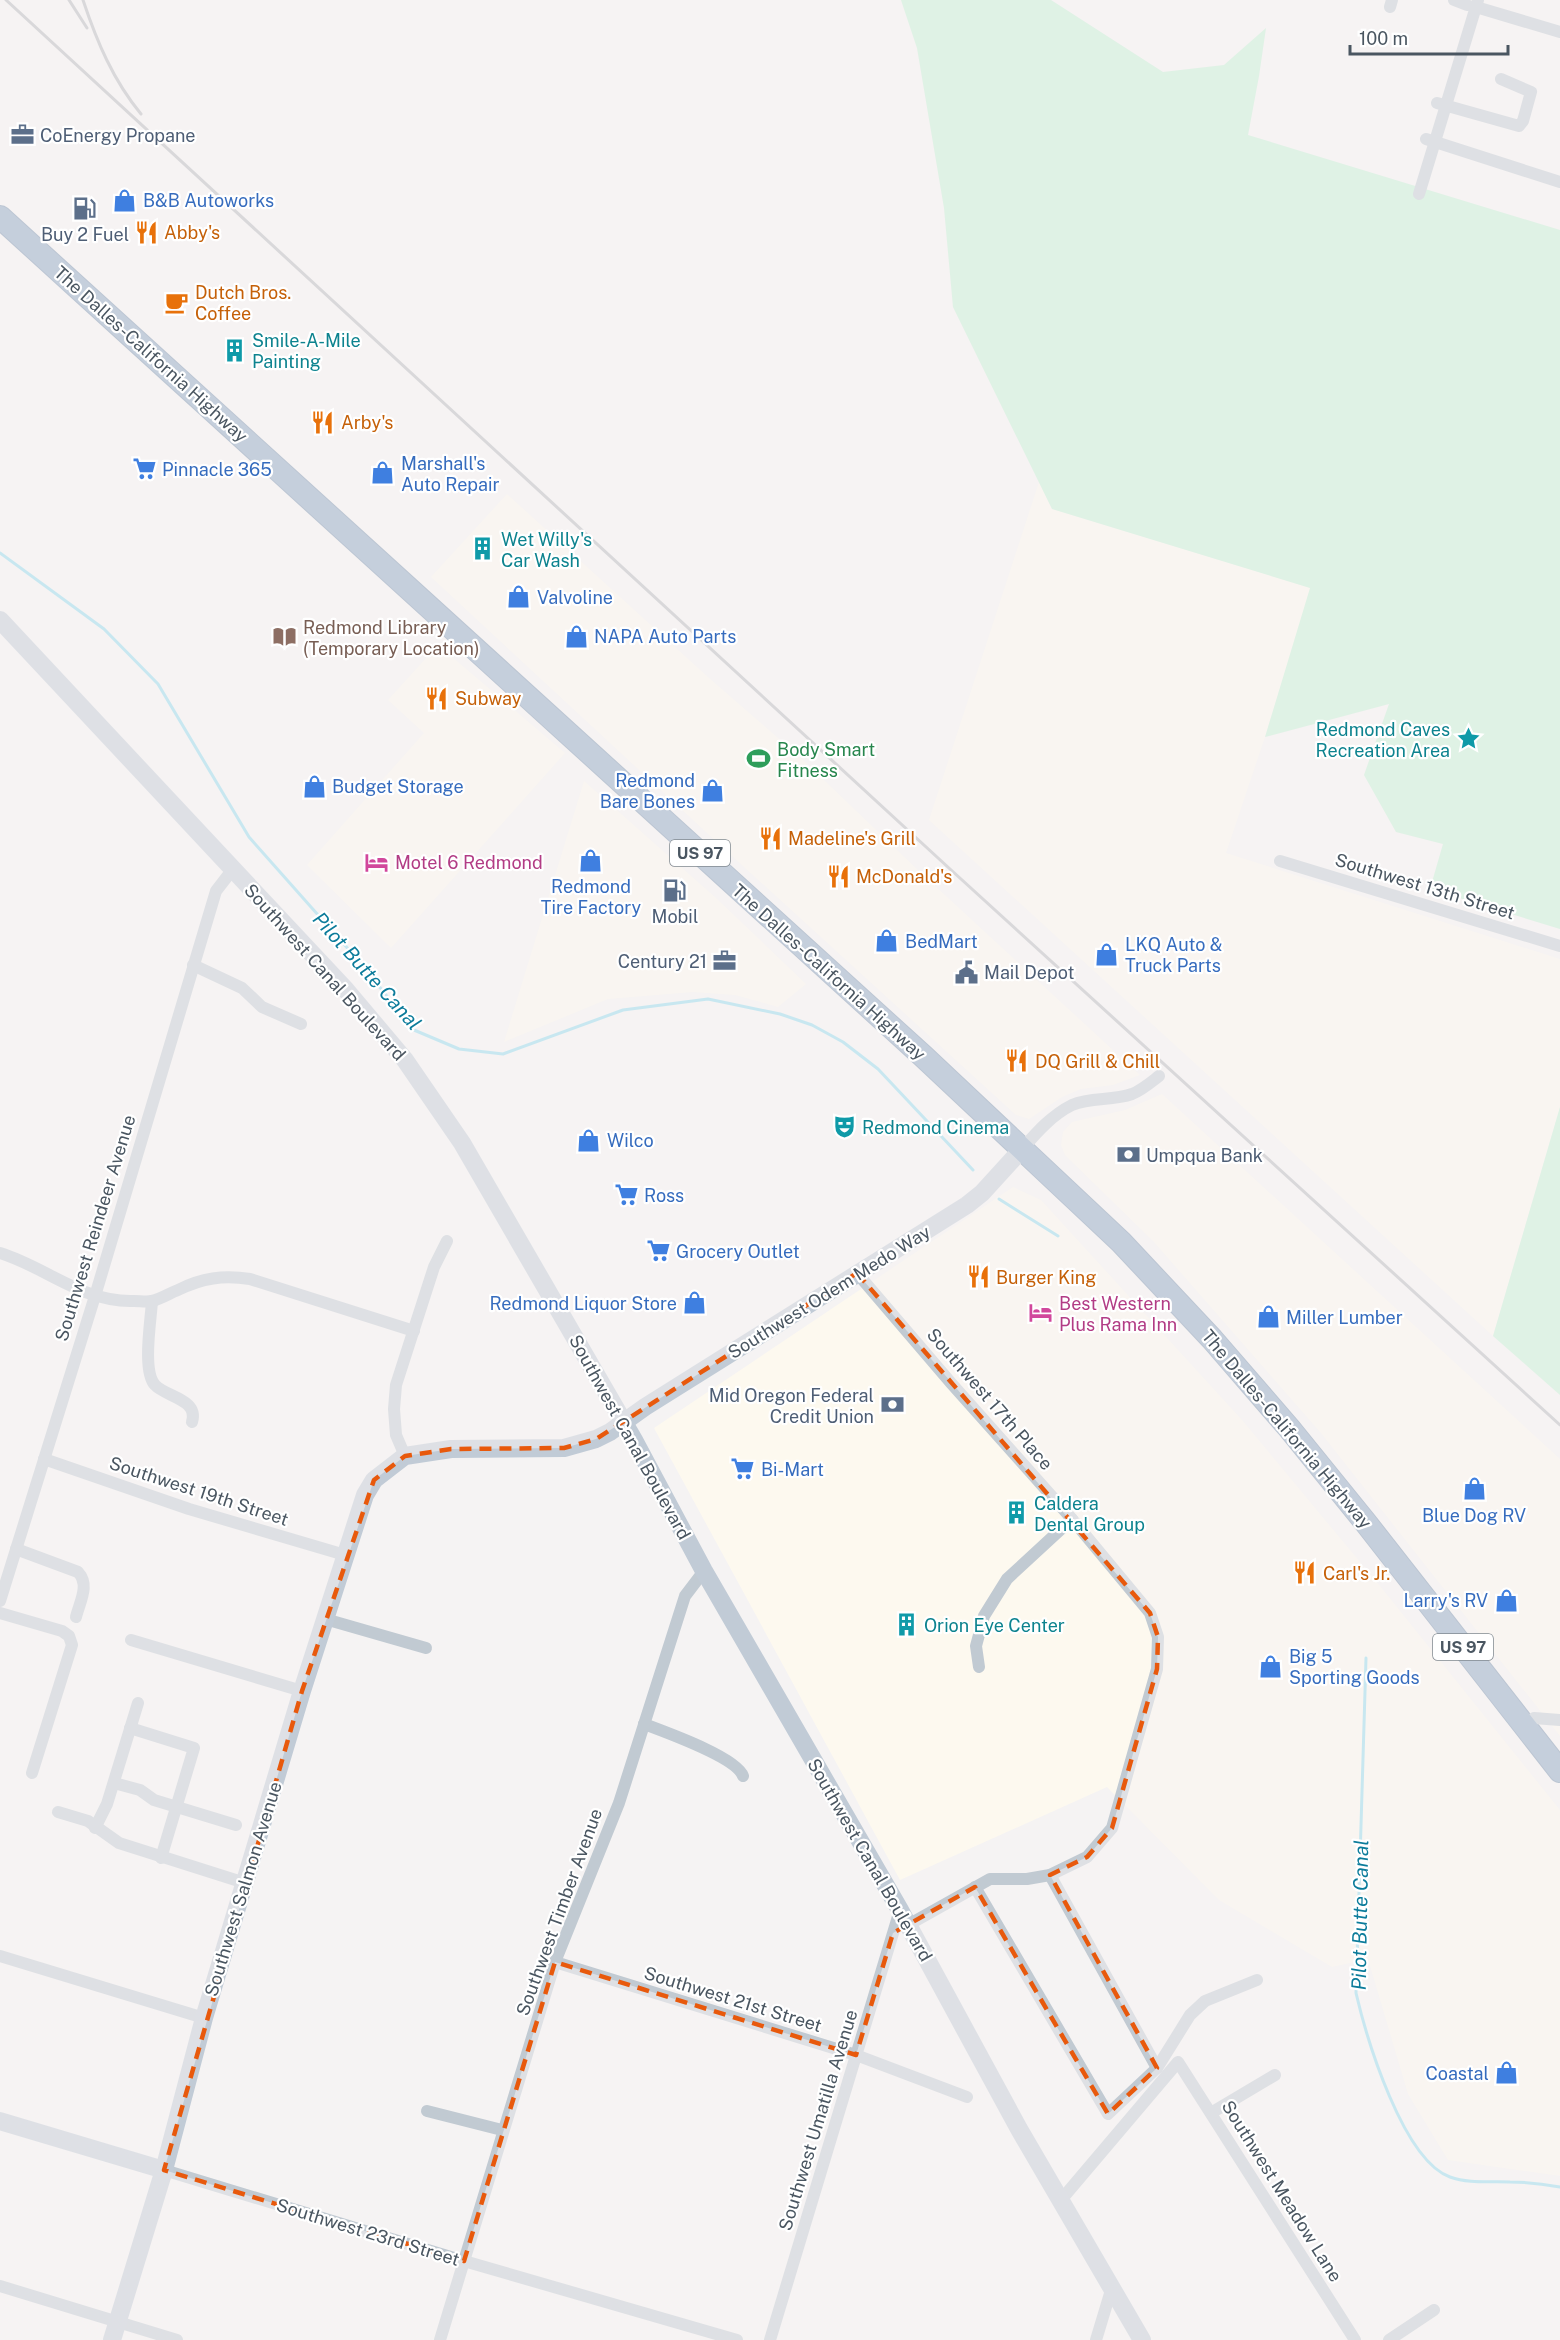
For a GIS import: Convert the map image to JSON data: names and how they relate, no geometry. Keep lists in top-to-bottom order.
{
  "streets": {
    "highway": ["The Dalles-California Highway", "US 97"],
    "main road": [
      "Southwest Canal Boulevard",
      "Southwest Odem Medo Way",
      "Southwest Salmon Avenue",
      "Southwest 23rd Street"
    ],
    "street": [
      "Southwest 13th Street",
      "Southwest Reindeer Avenue",
      "Southwest 17th Place",
      "Southwest 19th Street",
      "Southwest Timber Avenue",
      "Southwest 21st Street",
      "Southwest Umatilla Avenue",
      "Southwest Meadow Lane"
    ]
  },
  "crossings": [
    ["The Dalles-California Highway", "Southwest Odem Medo Way"],
    ["Southwest Canal Boulevard", "Southwest Reindeer Avenue"],
    ["Southwest Canal Boulevard", "Southwest Odem Medo Way"],
    ["Southwest Canal Boulevard", "Southwest 17th Place"],
    ["Southwest Canal Boulevard", "Southwest Salmon Avenue"],
    ["Southwest Canal Boulevard", "Southwest Timber Avenue"],
    ["Southwest Canal Boulevard", "Southwest Umatilla Avenue"],
    ["Southwest Canal Boulevard", "Southwest Meadow Lane"],
    ["Southwest Reindeer Avenue", "Southwest 19th Street"],
    ["Southwest Odem Medo Way", "Southwest 17th Place"],
    ["Southwest Odem Medo Way", "Southwest Salmon Avenue"],
    ["Southwest 17th Place", "Southwest Umatilla Avenue"],
    ["Southwest 19th Street", "Southwest Salmon Avenue"],
    ["Southwest Salmon Avenue", "Southwest 23rd Street"],
    ["Southwest Timber Avenue", "Southwest 21st Street"],
    ["Southwest Timber Avenue", "Southwest 23rd Street"],
    ["Southwest 21st Street", "Southwest Umatilla Avenue"]
  ],
  "water": ["Pilot Butte Canal"],
  "places": {
    "office": ["CoEnergy Propane", "Century 21"],
    "shop": [
      "B&B Autoworks",
      "Marshall's Auto Repair",
      "Valvoline",
      "NAPA Auto Parts",
      "Budget Storage",
      "Redmond Bare Bones",
      "Redmond Tire Factory",
      "BedMart",
      "LKQ Auto & Truck Parts",
      "Wilco",
      "Redmond Liquor Store",
      "Miller Lumber",
      "Blue Dog RV",
      "Larry's RV",
      "Big 5 Sporting Goods",
      "Coastal"
    ],
    "fuel station": ["Buy 2 Fuel", "Mobil"],
    "restaurant": [
      "Abby's",
      "Arby's",
      "Subway",
      "Madeline's Grill",
      "McDonald's",
      "DQ Grill & Chill",
      "Burger King",
      "Carl's Jr."
    ],
    "cafe": ["Dutch Bros. Coffee"],
    "building": [
      "Smile-A-Mile Painting",
      "Wet Willy's Car Wash",
      "Caldera Dental Group",
      "Orion Eye Center"
    ],
    "supermarket": [
      "Pinnacle 365",
      "Ross",
      "Grocery Outlet",
      "Bi-Mart"
    ],
    "library": ["Redmond Library (Temporary Location)"],
    "place": ["Redmond Caves Recreation Area"],
    "sports": ["Body Smart Fitness"],
    "hotel": ["Motel 6 Redmond", "Best Western Plus Rama Inn"],
    "public building": ["Mail Depot"],
    "theatre": ["Redmond Cinema"],
    "bank": ["Umpqua Bank", "Mid Oregon Federal Credit Union"]
  },
  "scale_bar": "100 m"
}
